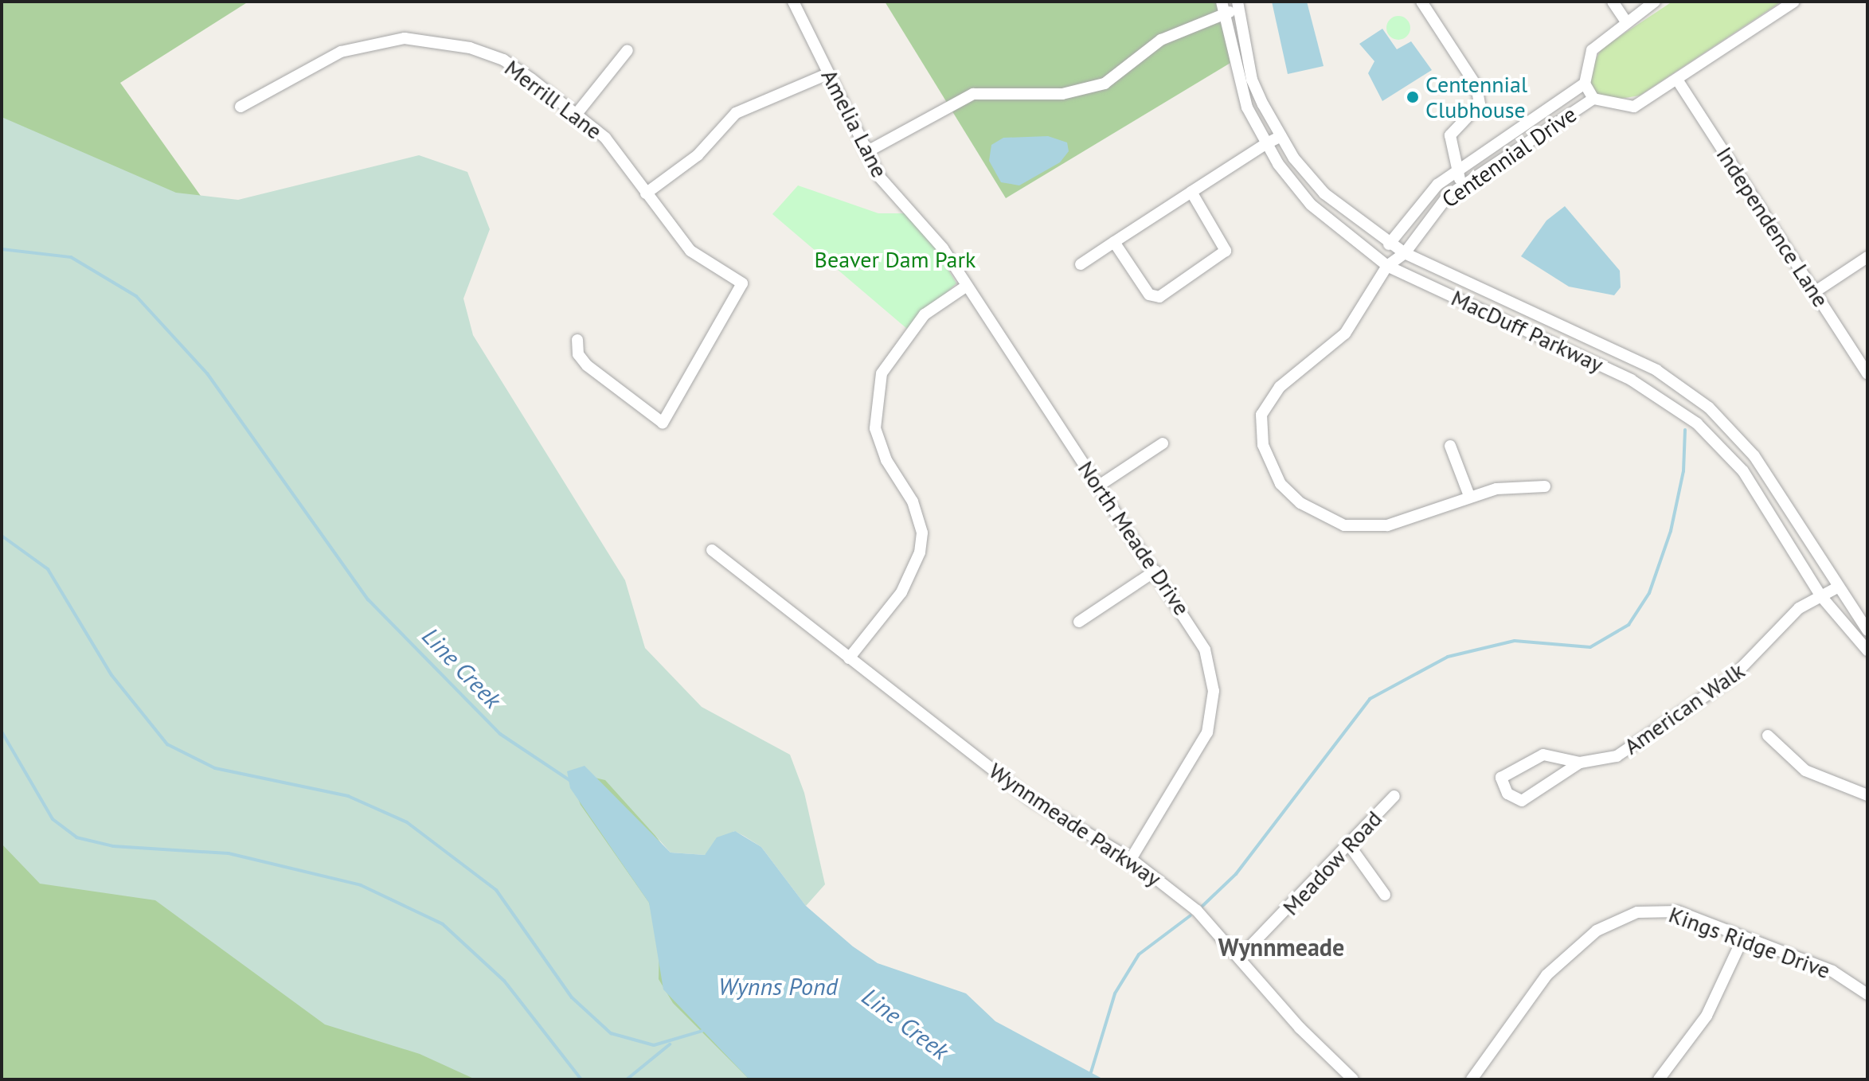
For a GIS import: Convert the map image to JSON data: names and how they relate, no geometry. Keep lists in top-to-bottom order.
{
  "streets": {
    "street": [
      "Merrill Lane",
      "Amelia Lane",
      "Centennial Drive",
      "Independence Lane",
      "MacDuff Parkway",
      "North Meade Drive",
      "American Walk",
      "Wynnmeade Parkway",
      "Meadow Road",
      "Kings Ridge Drive"
    ]
  },
  "crossings": [
    ["Amelia Lane", "North Meade Drive"],
    ["Centennial Drive", "Independence Lane"],
    ["Centennial Drive", "MacDuff Parkway"],
    ["MacDuff Parkway", "American Walk"],
    ["North Meade Drive", "Wynnmeade Parkway"],
    ["Wynnmeade Parkway", "Meadow Road"]
  ],
  "districts": ["Wynnmeade"],
  "water": ["Line Creek", "Wynns Pond"],
  "parks": ["Beaver Dam Park"],
  "places": ["Centennial Clubhouse"]
}
